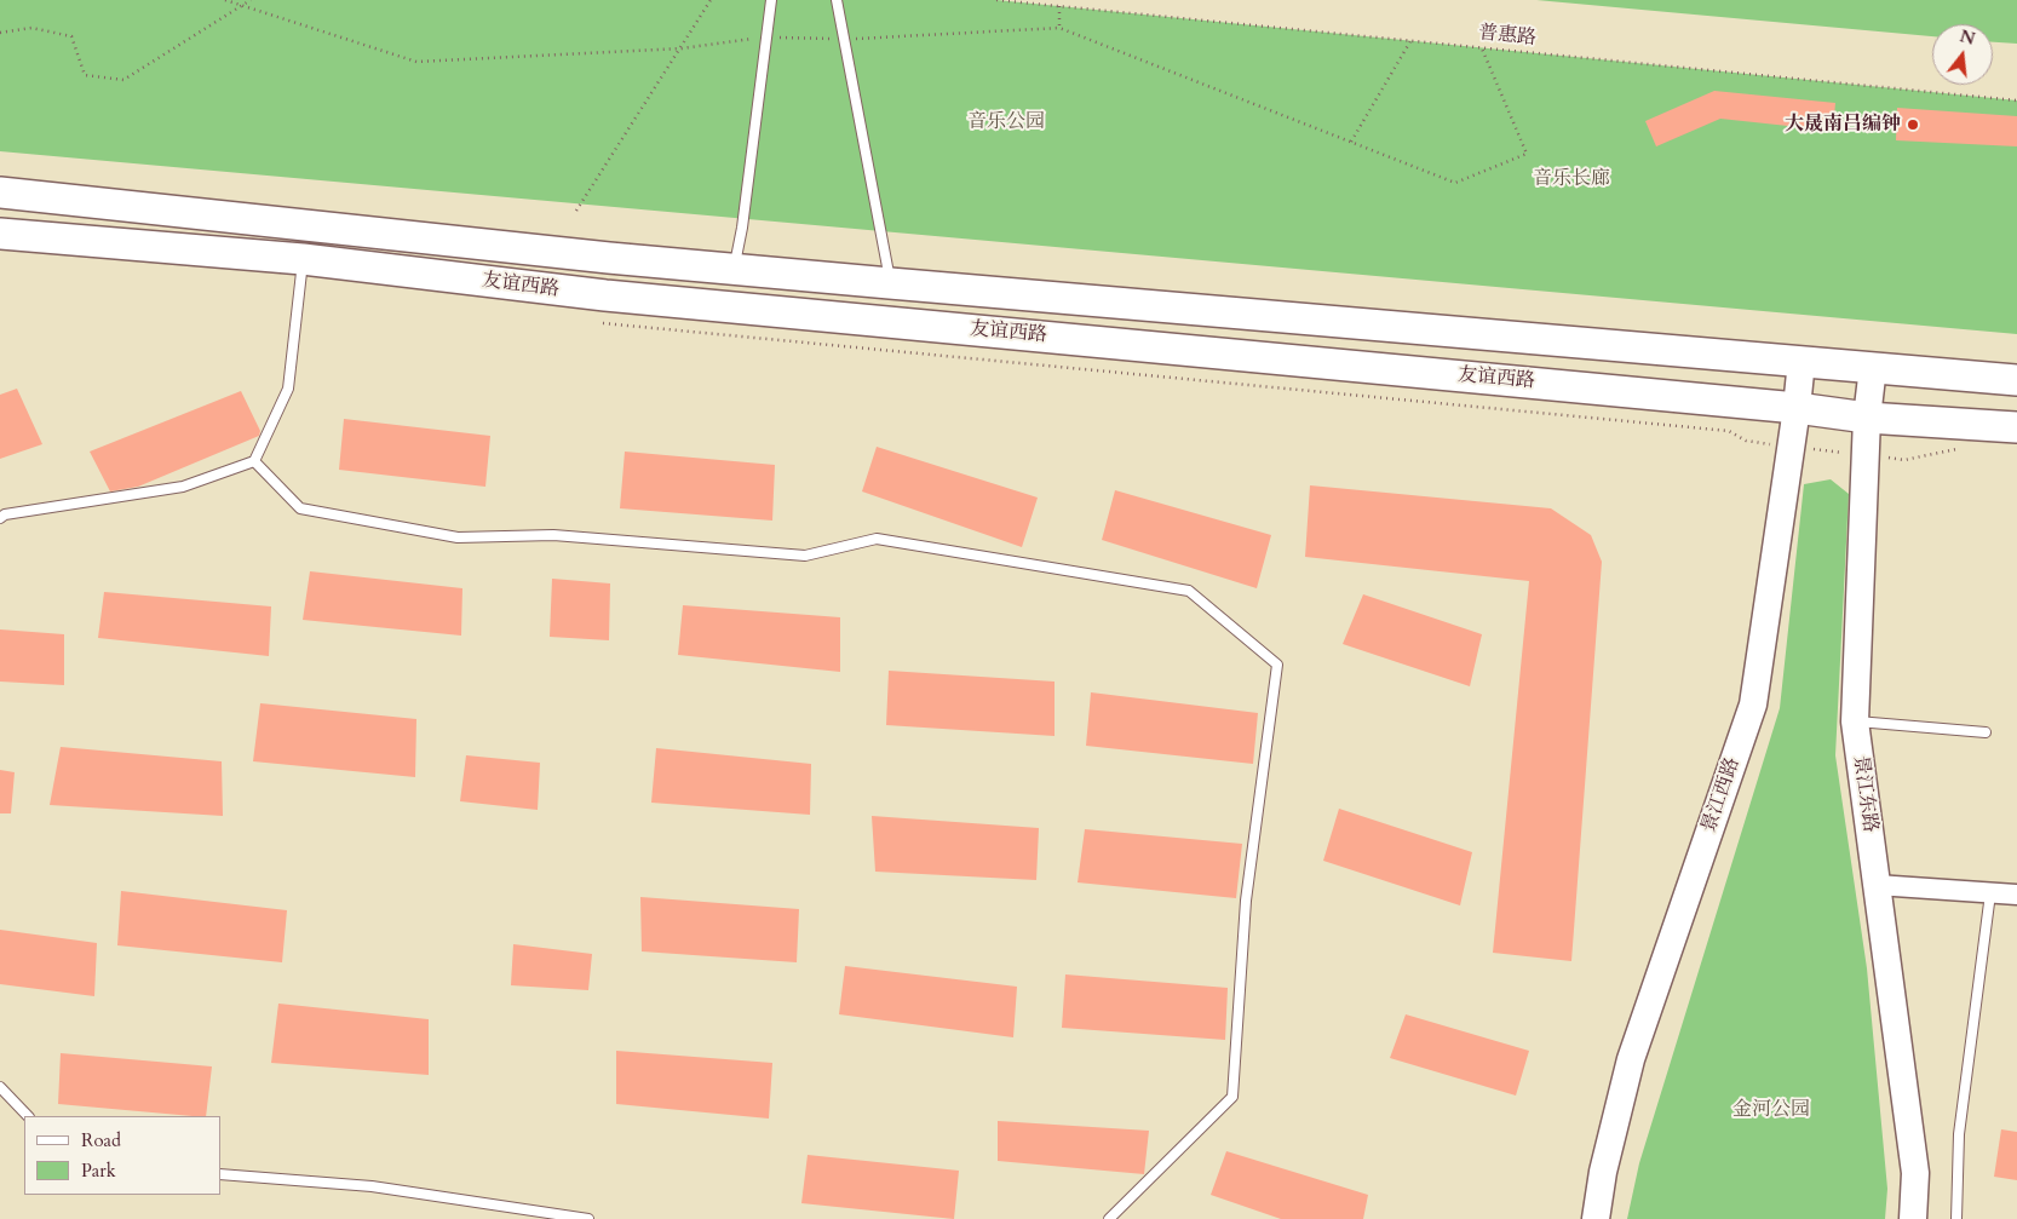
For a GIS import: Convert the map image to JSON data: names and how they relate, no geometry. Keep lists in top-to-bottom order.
{
  "streets": {
    "main road": ["友谊西路", "景江东路", "景江西路"],
    "path": ["普惠路"]
  },
  "crossings": [
    ["友谊西路", "景江东路"],
    ["友谊西路", "景江西路"]
  ],
  "parks": ["音乐公园", "音乐长廊", "金河公园"],
  "places": ["大晟南吕编钟"],
  "legend": ["Road", "Park"],
  "north": "top"
}
